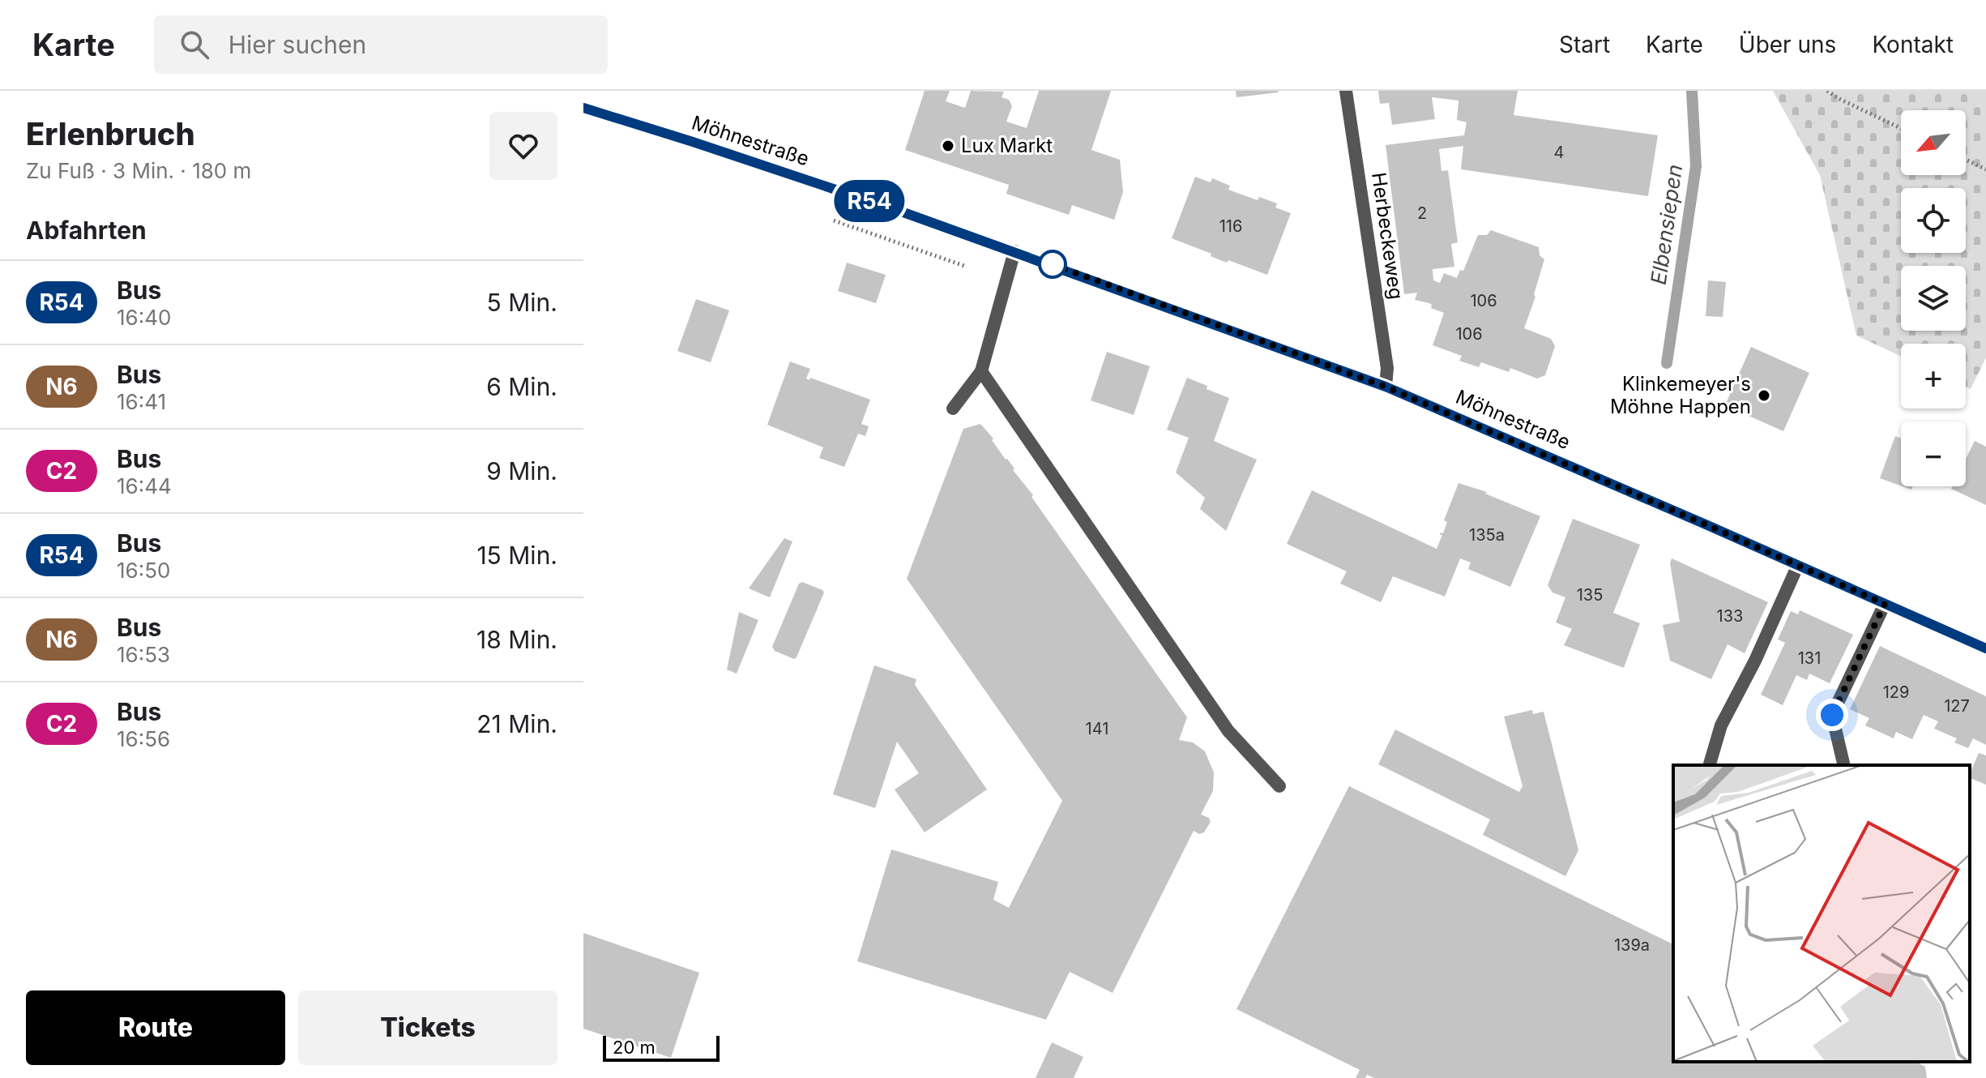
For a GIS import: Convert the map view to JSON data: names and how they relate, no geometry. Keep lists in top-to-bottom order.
{
  "streets": {
    "street": ["Möhnestraße", "Herbeckeweg"]
  },
  "crossings": [
    ["Möhnestraße", "Herbeckeweg"]
  ],
  "water": ["Elbensiepen"],
  "places": ["Lux Markt", "Klinkemeyer's Möhne Happen"],
  "lines": ["bus line R54"],
  "house_numbers": [
    "4",
    "2",
    "116",
    "106",
    "106",
    "135a",
    "135",
    "133",
    "131",
    "129",
    "127",
    "141",
    "139a"
  ],
  "scale_bar": "20 m",
  "north": "bottom left",
  "page": {
    "header": "Karte",
    "search": "Hier suchen",
    "nav": [
      "Start",
      "Karte",
      "Über uns",
      "Kontakt"
    ],
    "heading": [
      ["Erlenbruch", "Zu Fuß · 3 Min. · 180 m"],
      "Abfahrten"
    ],
    "on_map": "R54",
    "map_buttons": ["+", "−"],
    "list": [
      {
        "mark": "R54",
        "name": "Bus",
        "note": "16:40",
        "value": "5 Min."
      },
      {
        "mark": "N6",
        "name": "Bus",
        "note": "16:41",
        "value": "6 Min."
      },
      {
        "mark": "C2",
        "name": "Bus",
        "note": "16:44",
        "value": "9 Min."
      },
      {
        "mark": "R54",
        "name": "Bus",
        "note": "16:50",
        "value": "15 Min."
      },
      {
        "mark": "N6",
        "name": "Bus",
        "note": "16:53",
        "value": "18 Min."
      },
      {
        "mark": "C2",
        "name": "Bus",
        "note": "16:56",
        "value": "21 Min."
      }
    ],
    "buttons": ["Route", "Tickets"],
    "scale": "20 m"
  }
}
